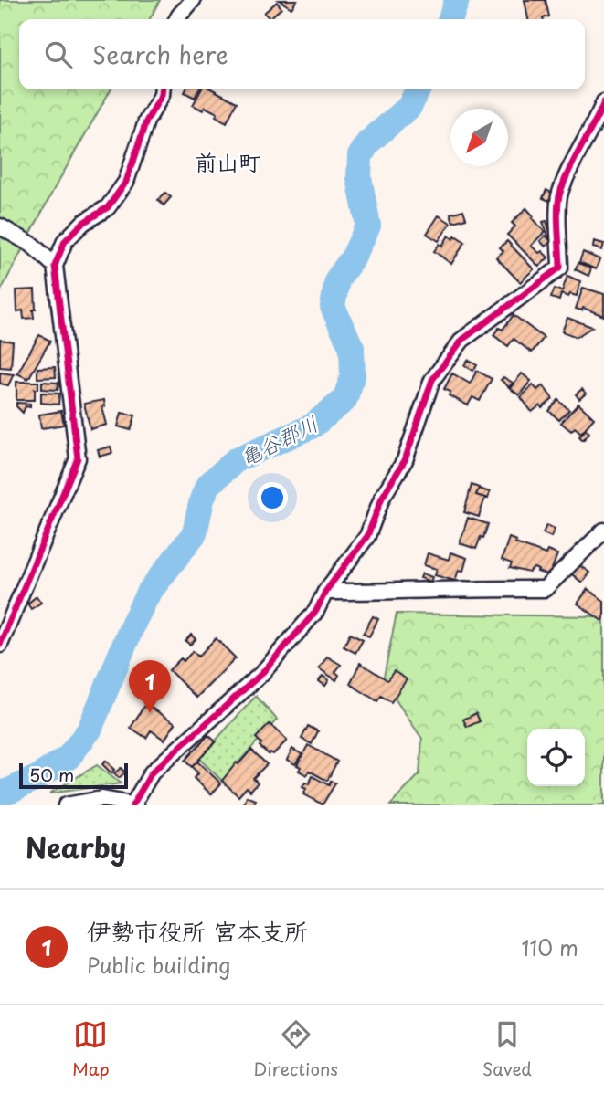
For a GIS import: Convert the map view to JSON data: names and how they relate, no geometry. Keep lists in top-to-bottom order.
{
  "districts": ["前山町"],
  "water": ["亀谷郡川"],
  "scale_bar": "50 m",
  "north": "bottom left",
  "page": {
    "search": "Search here",
    "pins": "1",
    "scale": "50 m",
    "heading": "Nearby",
    "list": [
      {
        "mark": "1",
        "name": "伊勢市役所 宮本支所",
        "note": "Public building",
        "value": "110 m"
      }
    ],
    "nav": ["Map", "Directions", "Saved"]
  }
}
